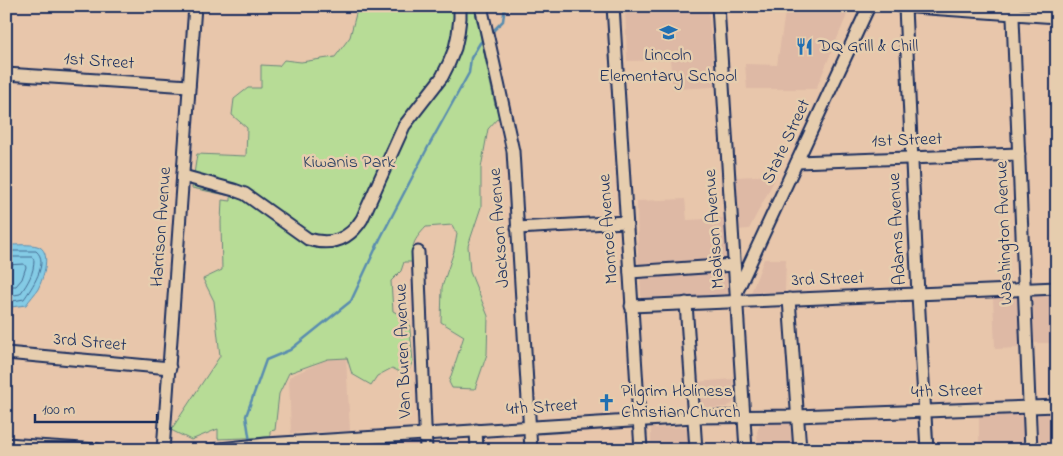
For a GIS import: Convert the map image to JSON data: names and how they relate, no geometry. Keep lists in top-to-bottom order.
{
  "streets": {
    "street": [
      "1st Street",
      "State Street",
      "Harrison Avenue",
      "Jackson Avenue",
      "Monroe Avenue",
      "Madison Avenue",
      "Adams Avenue",
      "Washington Avenue",
      "3rd Street",
      "Van Buren Avenue",
      "4th Street"
    ]
  },
  "crossings": [
    ["1st Street", "State Street"],
    ["1st Street", "Harrison Avenue"],
    ["1st Street", "Adams Avenue"],
    ["1st Street", "Washington Avenue"],
    ["State Street", "Madison Avenue"],
    ["State Street", "3rd Street"],
    ["Harrison Avenue", "3rd Street"],
    ["Jackson Avenue", "4th Street"],
    ["Monroe Avenue", "3rd Street"],
    ["Monroe Avenue", "4th Street"],
    ["Madison Avenue", "3rd Street"],
    ["Madison Avenue", "4th Street"],
    ["Adams Avenue", "3rd Street"],
    ["Adams Avenue", "4th Street"],
    ["Washington Avenue", "3rd Street"],
    ["Washington Avenue", "4th Street"],
    ["Van Buren Avenue", "4th Street"]
  ],
  "parks": ["Kiwanis Park"],
  "places": {
    "school or university": ["Lincoln Elementary School"],
    "restaurant": ["DQ Grill & Chill"],
    "church": ["Pilgrim Holiness Christian Church"]
  },
  "scale_bar": "100 m"
}
